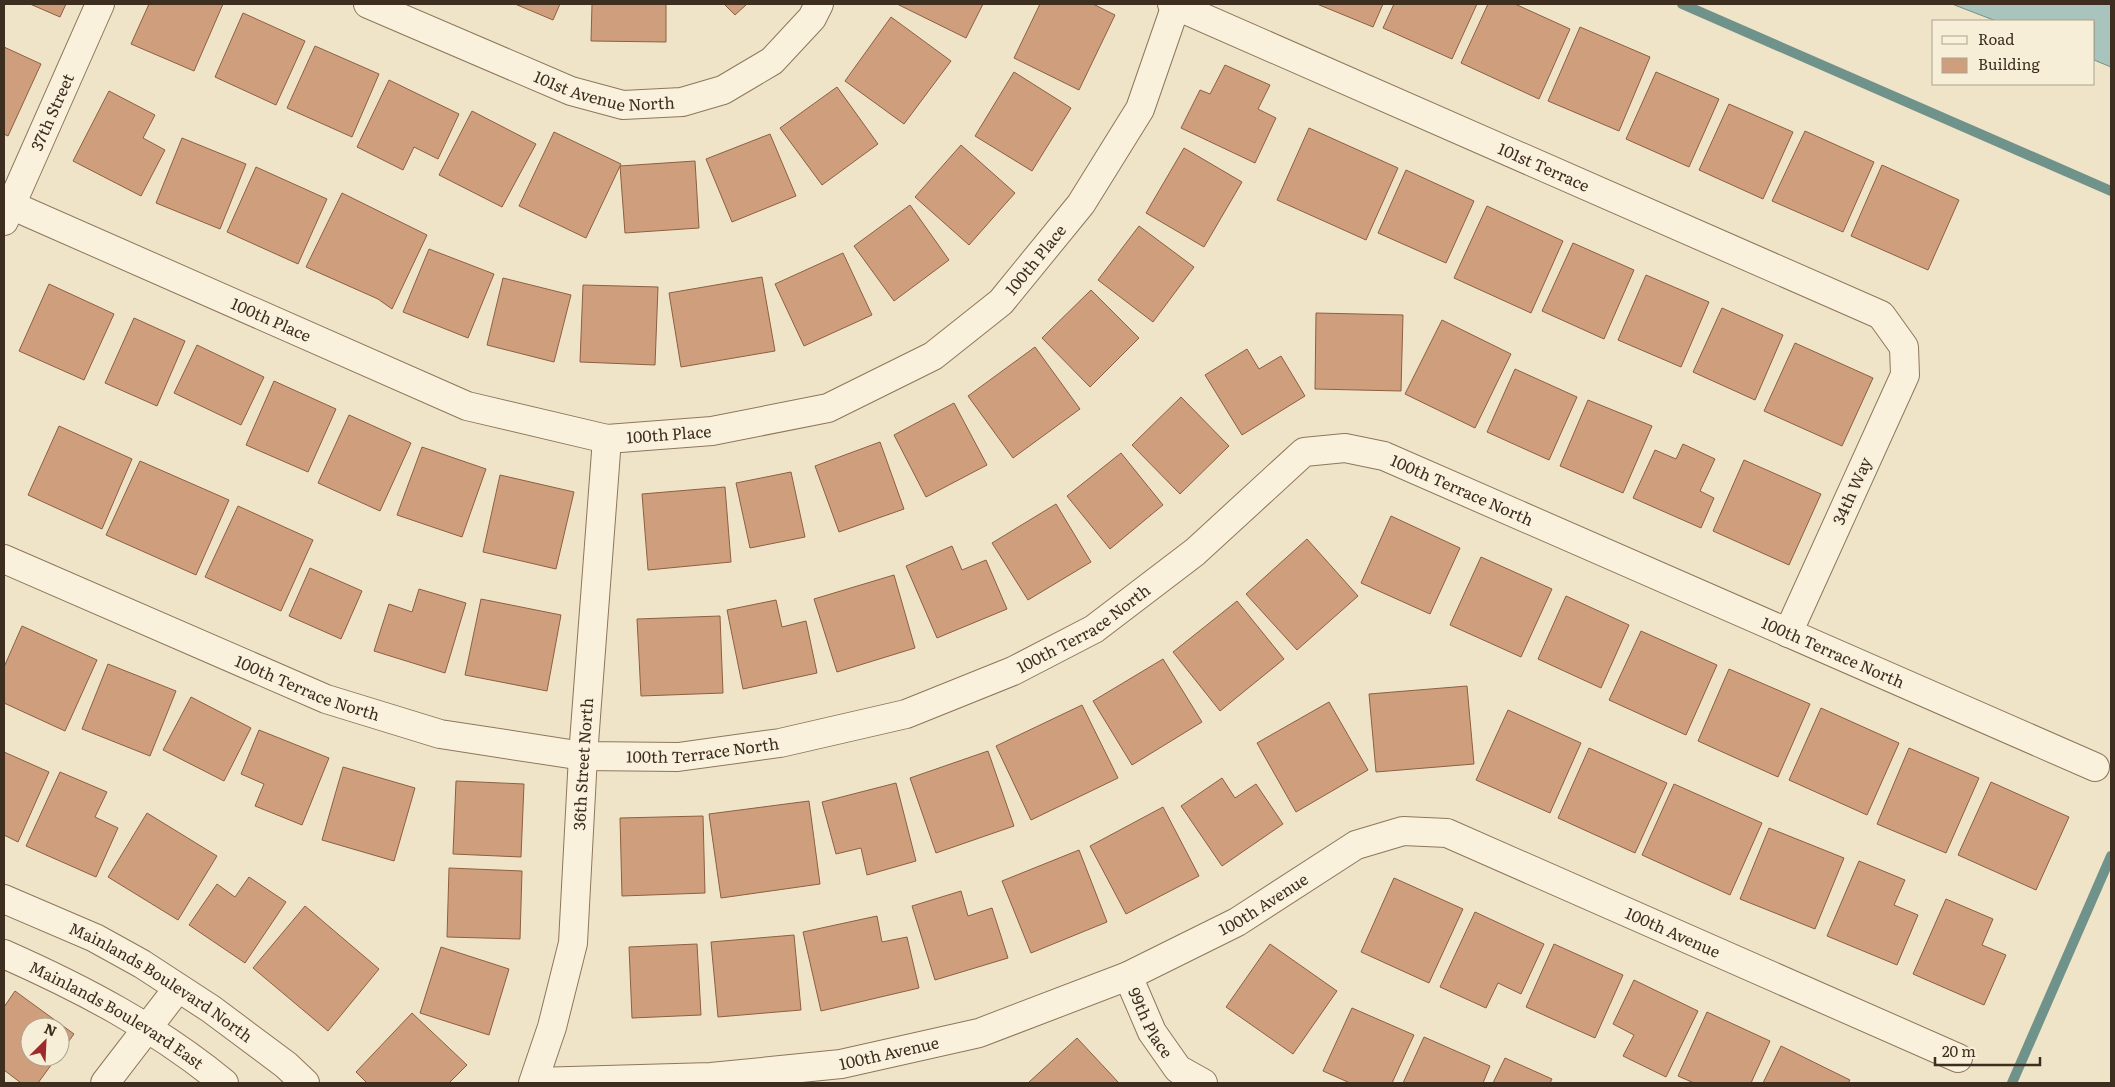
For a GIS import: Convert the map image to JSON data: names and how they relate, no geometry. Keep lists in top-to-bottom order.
{
  "streets": {
    "street": [
      "101st Avenue North",
      "37th Street",
      "101st Terrace",
      "100th Place",
      "100th Terrace North",
      "34th Way",
      "36th Street North",
      "100th Avenue",
      "Mainlands Boulevard North",
      "Mainlands Boulevard East",
      "99th Place"
    ]
  },
  "crossings": [
    ["37th Street", "100th Place"],
    ["101st Terrace", "100th Place"],
    ["101st Terrace", "34th Way"],
    ["100th Place", "36th Street North"],
    ["100th Terrace North", "34th Way"],
    ["100th Terrace North", "36th Street North"],
    ["36th Street North", "100th Avenue"],
    ["100th Avenue", "99th Place"]
  ],
  "legend": ["Road", "Building"],
  "scale_bar": "20 m",
  "north": "top right"
}
